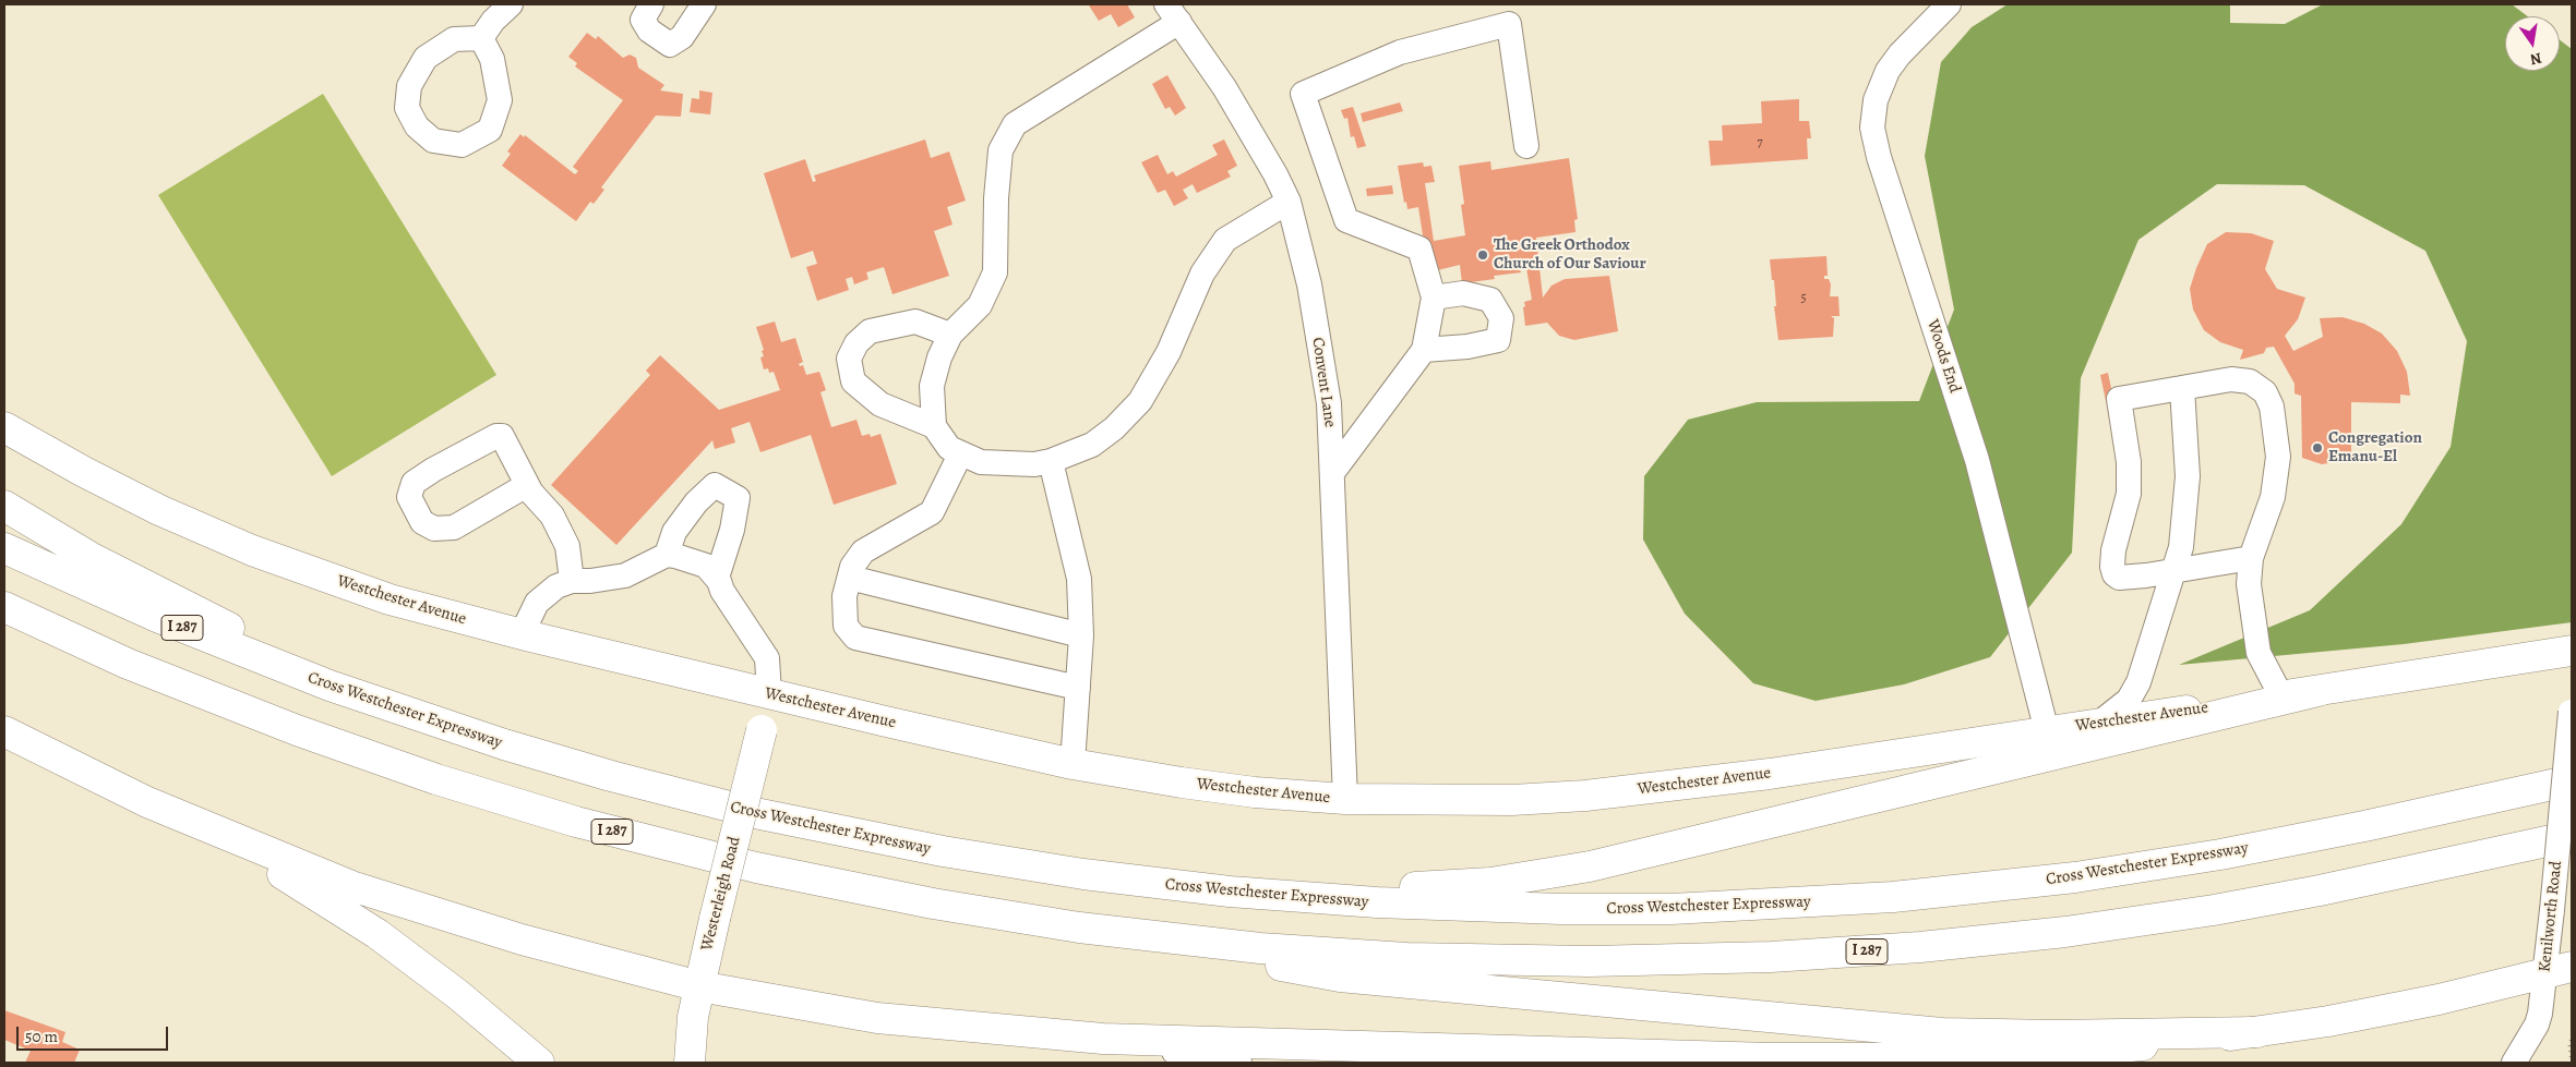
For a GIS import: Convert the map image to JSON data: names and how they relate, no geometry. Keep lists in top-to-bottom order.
{
  "streets": {
    "main road": [
      "Westchester Avenue",
      "I 287",
      "Cross Westchester Expressway",
      "Westerleigh Road"
    ],
    "street": ["Woods End", "Convent Lane", "Kenilworth Road"]
  },
  "crossings": [
    ["Woods End", "Westchester Avenue"],
    ["Convent Lane", "Westchester Avenue"],
    ["Westchester Avenue", "Westerleigh Road"]
  ],
  "places": ["The Greek Orthodox Church of Our Saviour", "Congregation Emanu-El"],
  "house_numbers": ["7", "5"],
  "scale_bar": "50 m",
  "north": "bottom"
}
